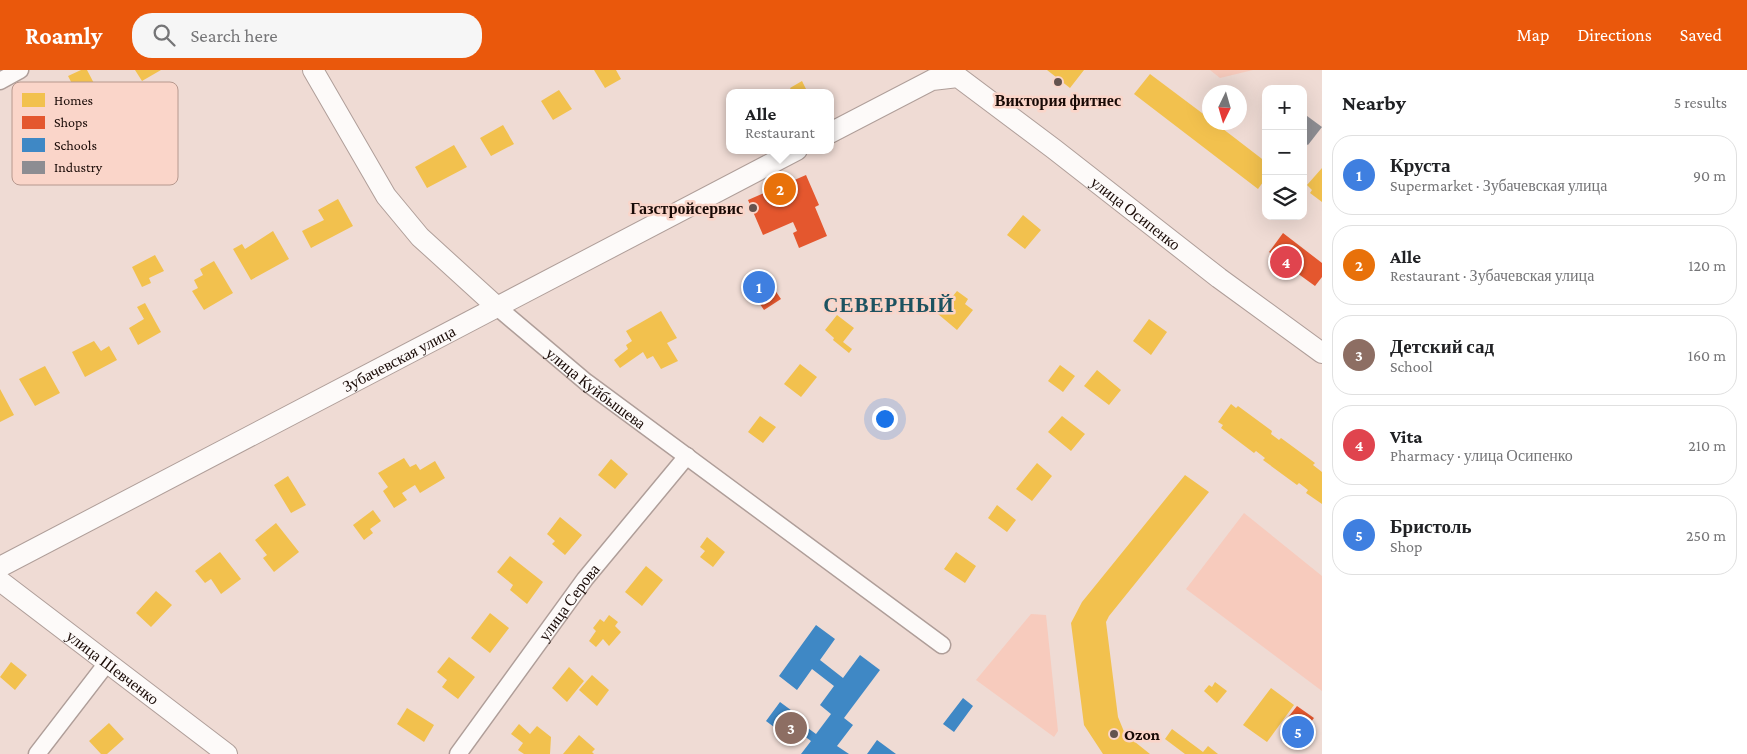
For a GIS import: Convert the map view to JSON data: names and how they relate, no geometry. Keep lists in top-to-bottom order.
{
  "streets": {
    "street": [
      "улица Осипенко",
      "Зубачевская улица",
      "улица Куйбышева",
      "улица Серова",
      "улица Шевченко"
    ]
  },
  "crossings": [
    ["Зубачевская улица", "улица Куйбышева"],
    ["улица Куйбышева", "улица Серова"]
  ],
  "districts": ["СЕВЕРНЫЙ"],
  "places": ["Виктория фитнес", "Газстройсервис", "Ozon"],
  "legend": [
    "Homes",
    "Shops",
    "Schools",
    "Industry"
  ],
  "north": "bottom",
  "page": {
    "header": "Roamly",
    "search": "Search here",
    "nav": ["Map", "Directions", "Saved"],
    "heading": ["Nearby", "5 results"],
    "map_buttons": ["+", "−"],
    "popup": ["Alle", "Restaurant"],
    "list": [
      {
        "mark": "1",
        "name": "Круста",
        "note": "Supermarket · Зубачевская улица",
        "value": "90 m"
      },
      {
        "mark": "2",
        "name": "Alle",
        "note": "Restaurant · Зубачевская улица",
        "value": "120 m"
      },
      {
        "mark": "3",
        "name": "Детский сад",
        "note": "School",
        "value": "160 m"
      },
      {
        "mark": "4",
        "name": "Vita",
        "note": "Pharmacy · улица Осипенко",
        "value": "210 m"
      },
      {
        "mark": "5",
        "name": "Бристоль",
        "note": "Shop",
        "value": "250 m"
      }
    ],
    "pins": [
      "2",
      "4",
      "1",
      "3",
      "5"
    ]
  }
}
